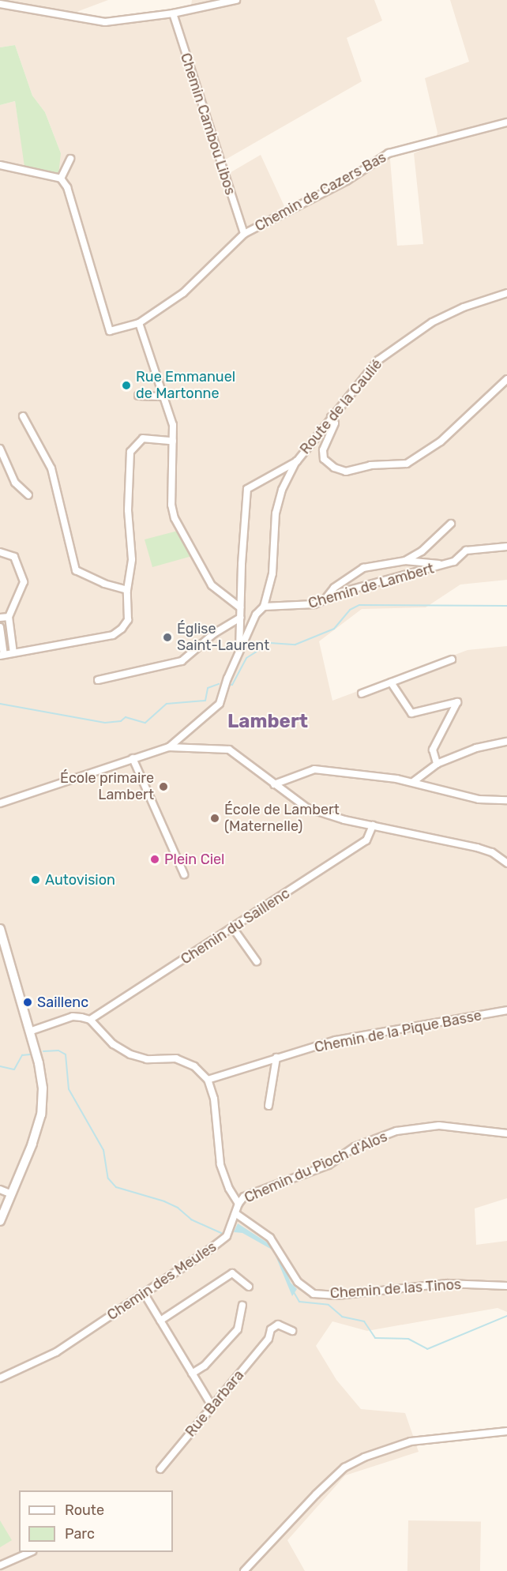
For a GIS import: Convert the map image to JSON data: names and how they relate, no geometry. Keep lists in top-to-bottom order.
{
  "streets": {
    "street": [
      "Chemin Cambou Libos",
      "Chemin de Cazers Bas",
      "Route de la Caulié",
      "Chemin de Lambert",
      "Chemin du Saillenc",
      "Chemin de la Pique Basse",
      "Chemin du Pioch d'Alos",
      "Chemin des Meules",
      "Chemin de las Tinos",
      "Rue Barbara"
    ]
  },
  "crossings": [
    ["Chemin Cambou Libos", "Chemin de Cazers Bas"],
    ["Chemin du Pioch d'Alos", "Chemin des Meules"],
    ["Chemin des Meules", "Chemin de las Tinos"]
  ],
  "districts": ["Lambert"],
  "places": [
    "Rue Emmanuel de Martonne",
    "Église Saint-Laurent",
    "École primaire Lambert",
    "École de Lambert (Maternelle)",
    "Plein Ciel",
    "Autovision",
    "Saillenc"
  ],
  "legend": ["Route", "Parc"]
}
